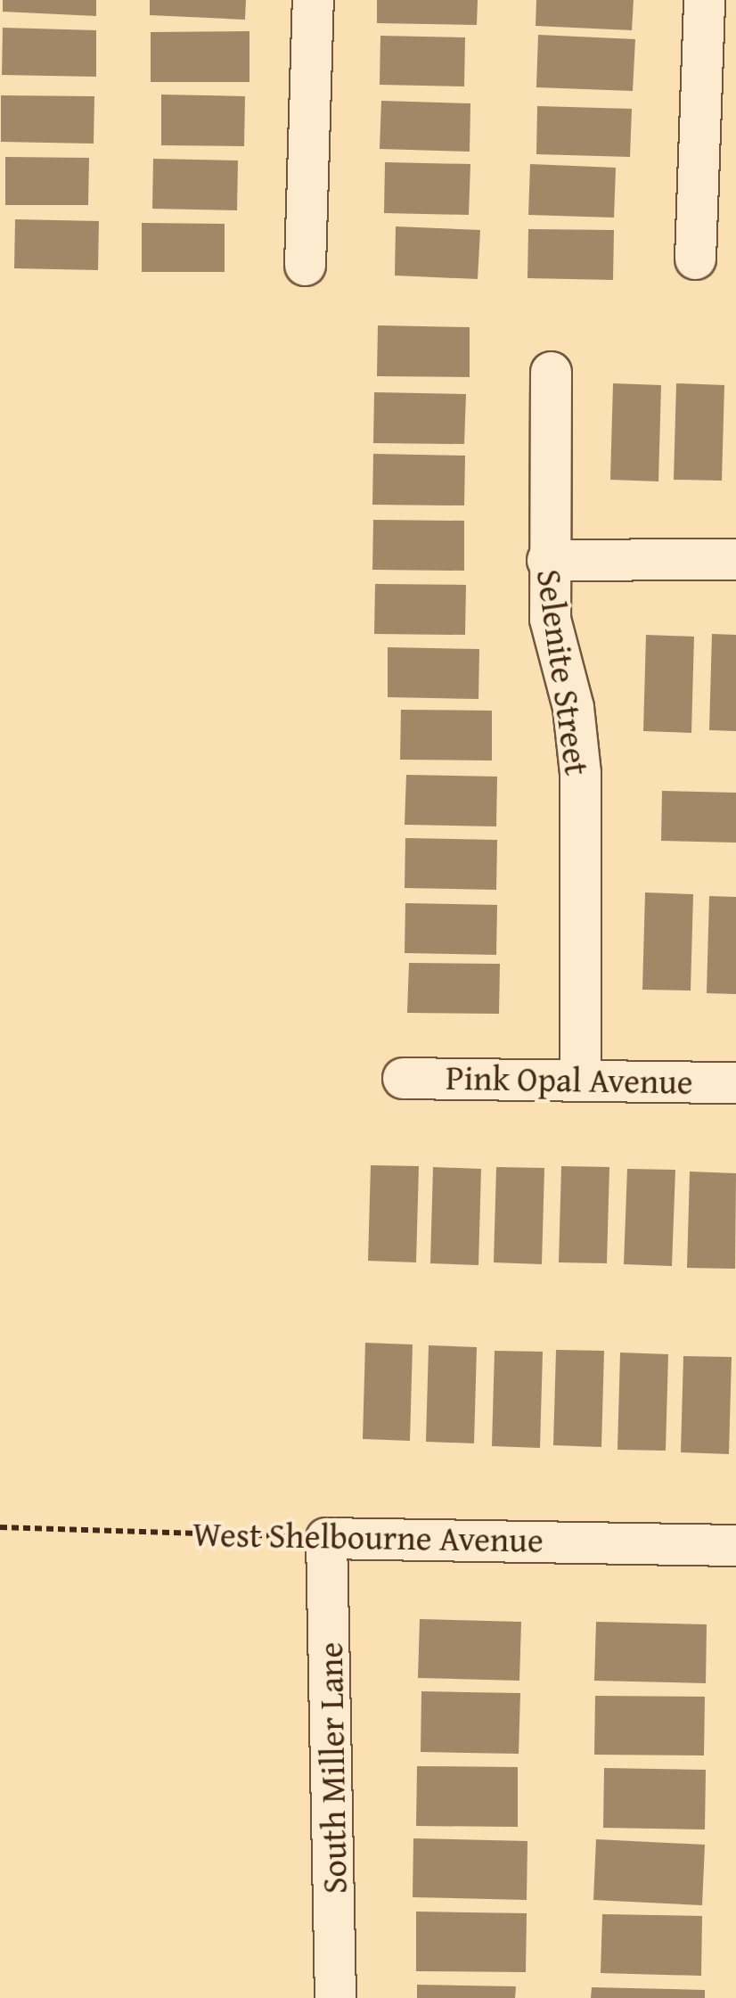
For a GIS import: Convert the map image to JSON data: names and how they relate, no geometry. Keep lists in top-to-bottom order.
{
  "streets": {
    "street": [
      "Selenite Street",
      "Pink Opal Avenue",
      "West Shelbourne Avenue",
      "South Miller Lane"
    ]
  },
  "crossings": [
    ["Selenite Street", "Pink Opal Avenue"],
    ["West Shelbourne Avenue", "South Miller Lane"]
  ]
}
